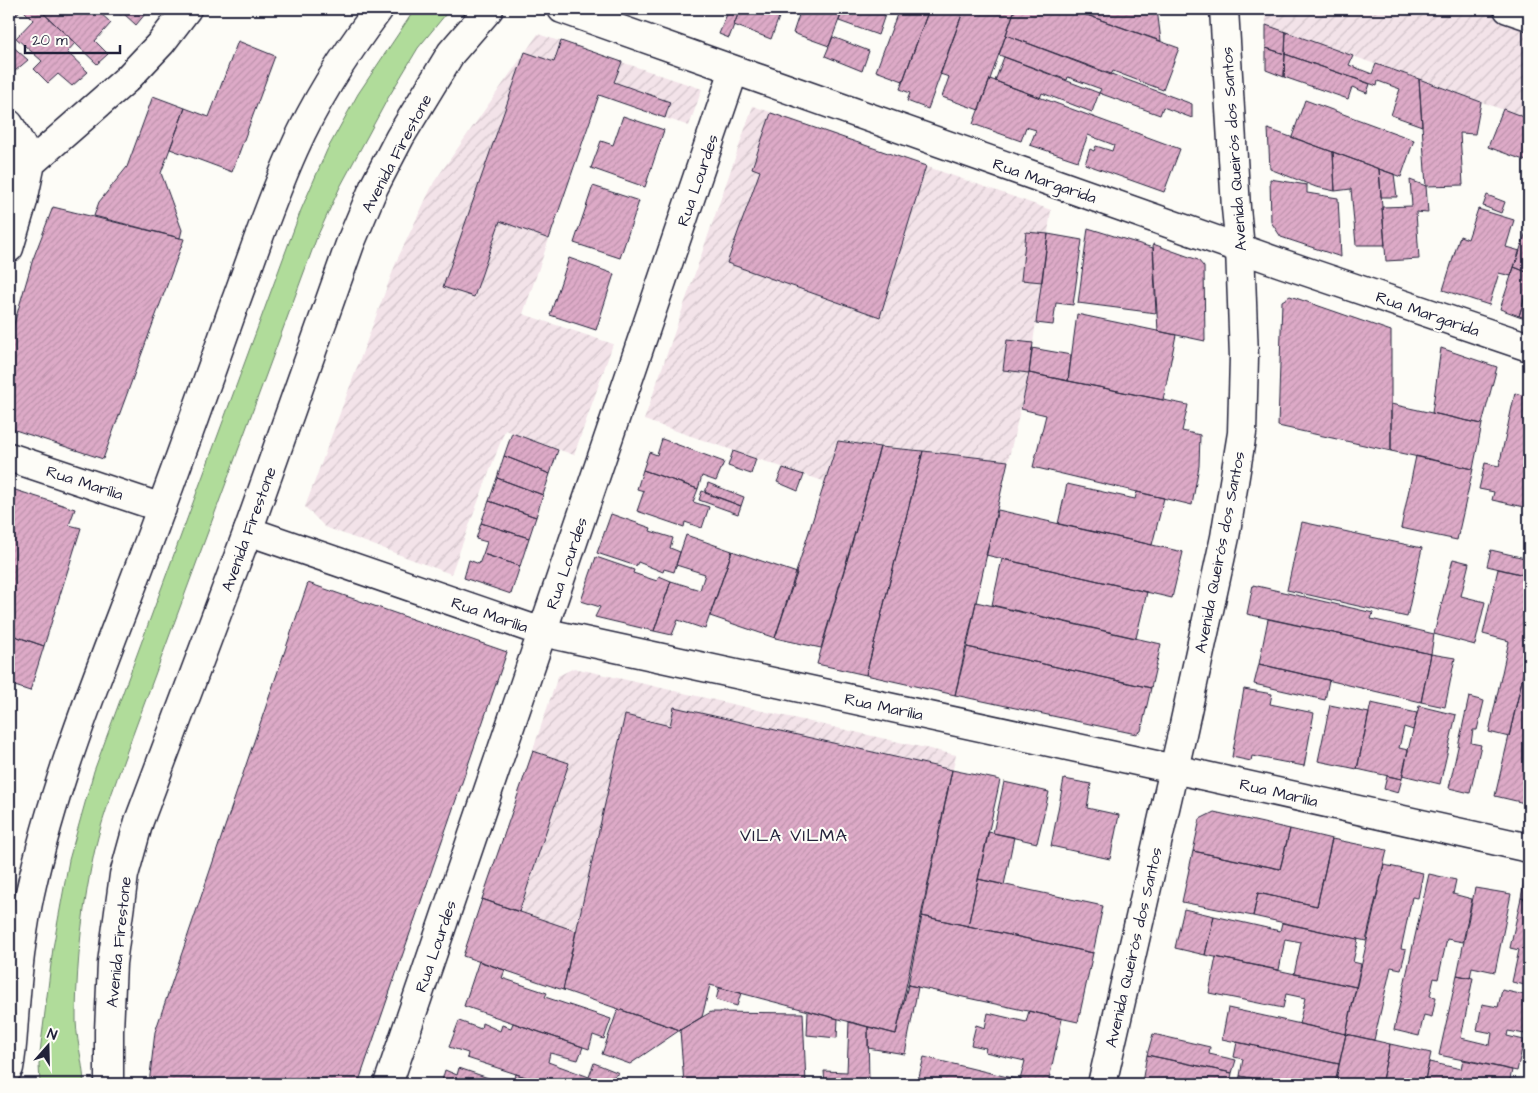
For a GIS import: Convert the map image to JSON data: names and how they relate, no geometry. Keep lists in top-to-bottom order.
{
  "streets": {
    "street": [
      "Avenida Queirós dos Santos",
      "Avenida Firestone",
      "Rua Lourdes",
      "Rua Margarida",
      "Rua Marília"
    ]
  },
  "crossings": [
    ["Avenida Queirós dos Santos", "Rua Margarida"],
    ["Avenida Queirós dos Santos", "Rua Marília"],
    ["Avenida Firestone", "Rua Marília"],
    ["Rua Lourdes", "Rua Margarida"],
    ["Rua Lourdes", "Rua Marília"]
  ],
  "districts": ["VILA VILMA"],
  "scale_bar": "20 m",
  "north": "top"
}
